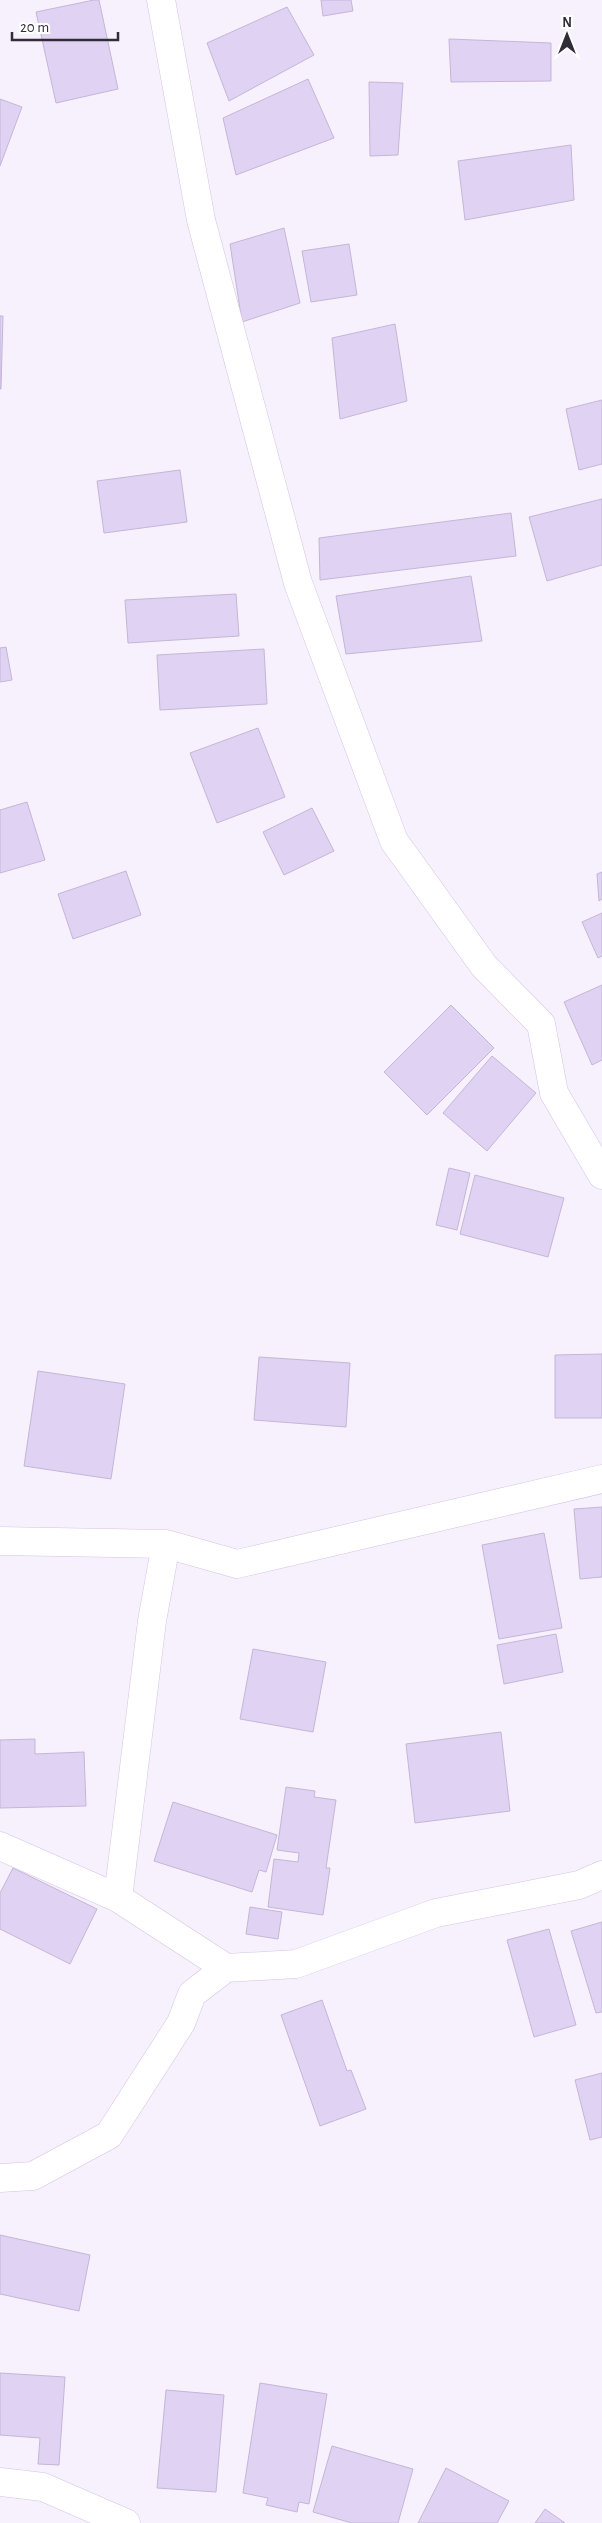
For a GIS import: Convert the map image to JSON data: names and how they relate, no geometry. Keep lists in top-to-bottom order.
{
  "scale_bar": "20 m",
  "north": "top"
}
